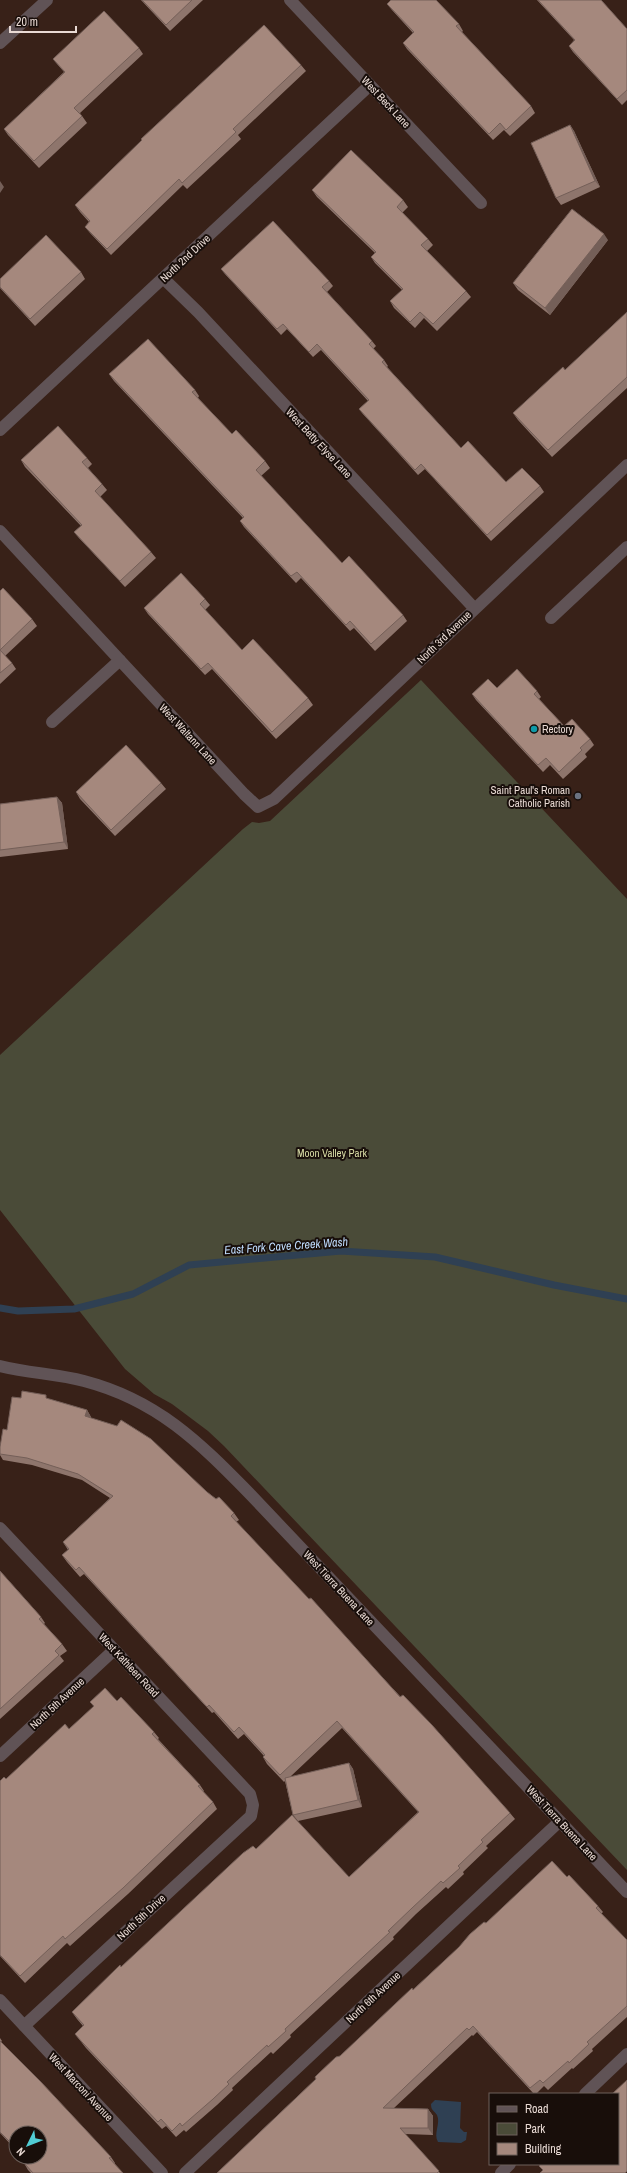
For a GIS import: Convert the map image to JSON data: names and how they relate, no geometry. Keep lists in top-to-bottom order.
{
  "streets": {
    "street": [
      "West Beck Lane",
      "North 2nd Drive",
      "West Betty Elyse Lane",
      "North 3rd Avenue",
      "West Waltann Lane",
      "West Tierra Buena Lane",
      "West Kathleen Road",
      "North 5th Avenue",
      "North 5th Drive",
      "North 6th Avenue",
      "West Marconi Avenue"
    ]
  },
  "crossings": [
    ["West Beck Lane", "North 2nd Drive"],
    ["North 2nd Drive", "West Betty Elyse Lane"],
    ["West Betty Elyse Lane", "North 3rd Avenue"],
    ["North 3rd Avenue", "West Waltann Lane"],
    ["West Tierra Buena Lane", "North 6th Avenue"],
    ["West Kathleen Road", "North 5th Avenue"],
    ["West Kathleen Road", "North 5th Drive"],
    ["North 5th Drive", "West Marconi Avenue"]
  ],
  "water": ["East Fork Cave Creek Wash"],
  "parks": ["Moon Valley Park"],
  "places": ["Rectory", "Saint Paul's Roman Catholic Parish"],
  "legend": ["Road", "Park", "Building"],
  "scale_bar": "20 m",
  "north": "bottom left"
}
